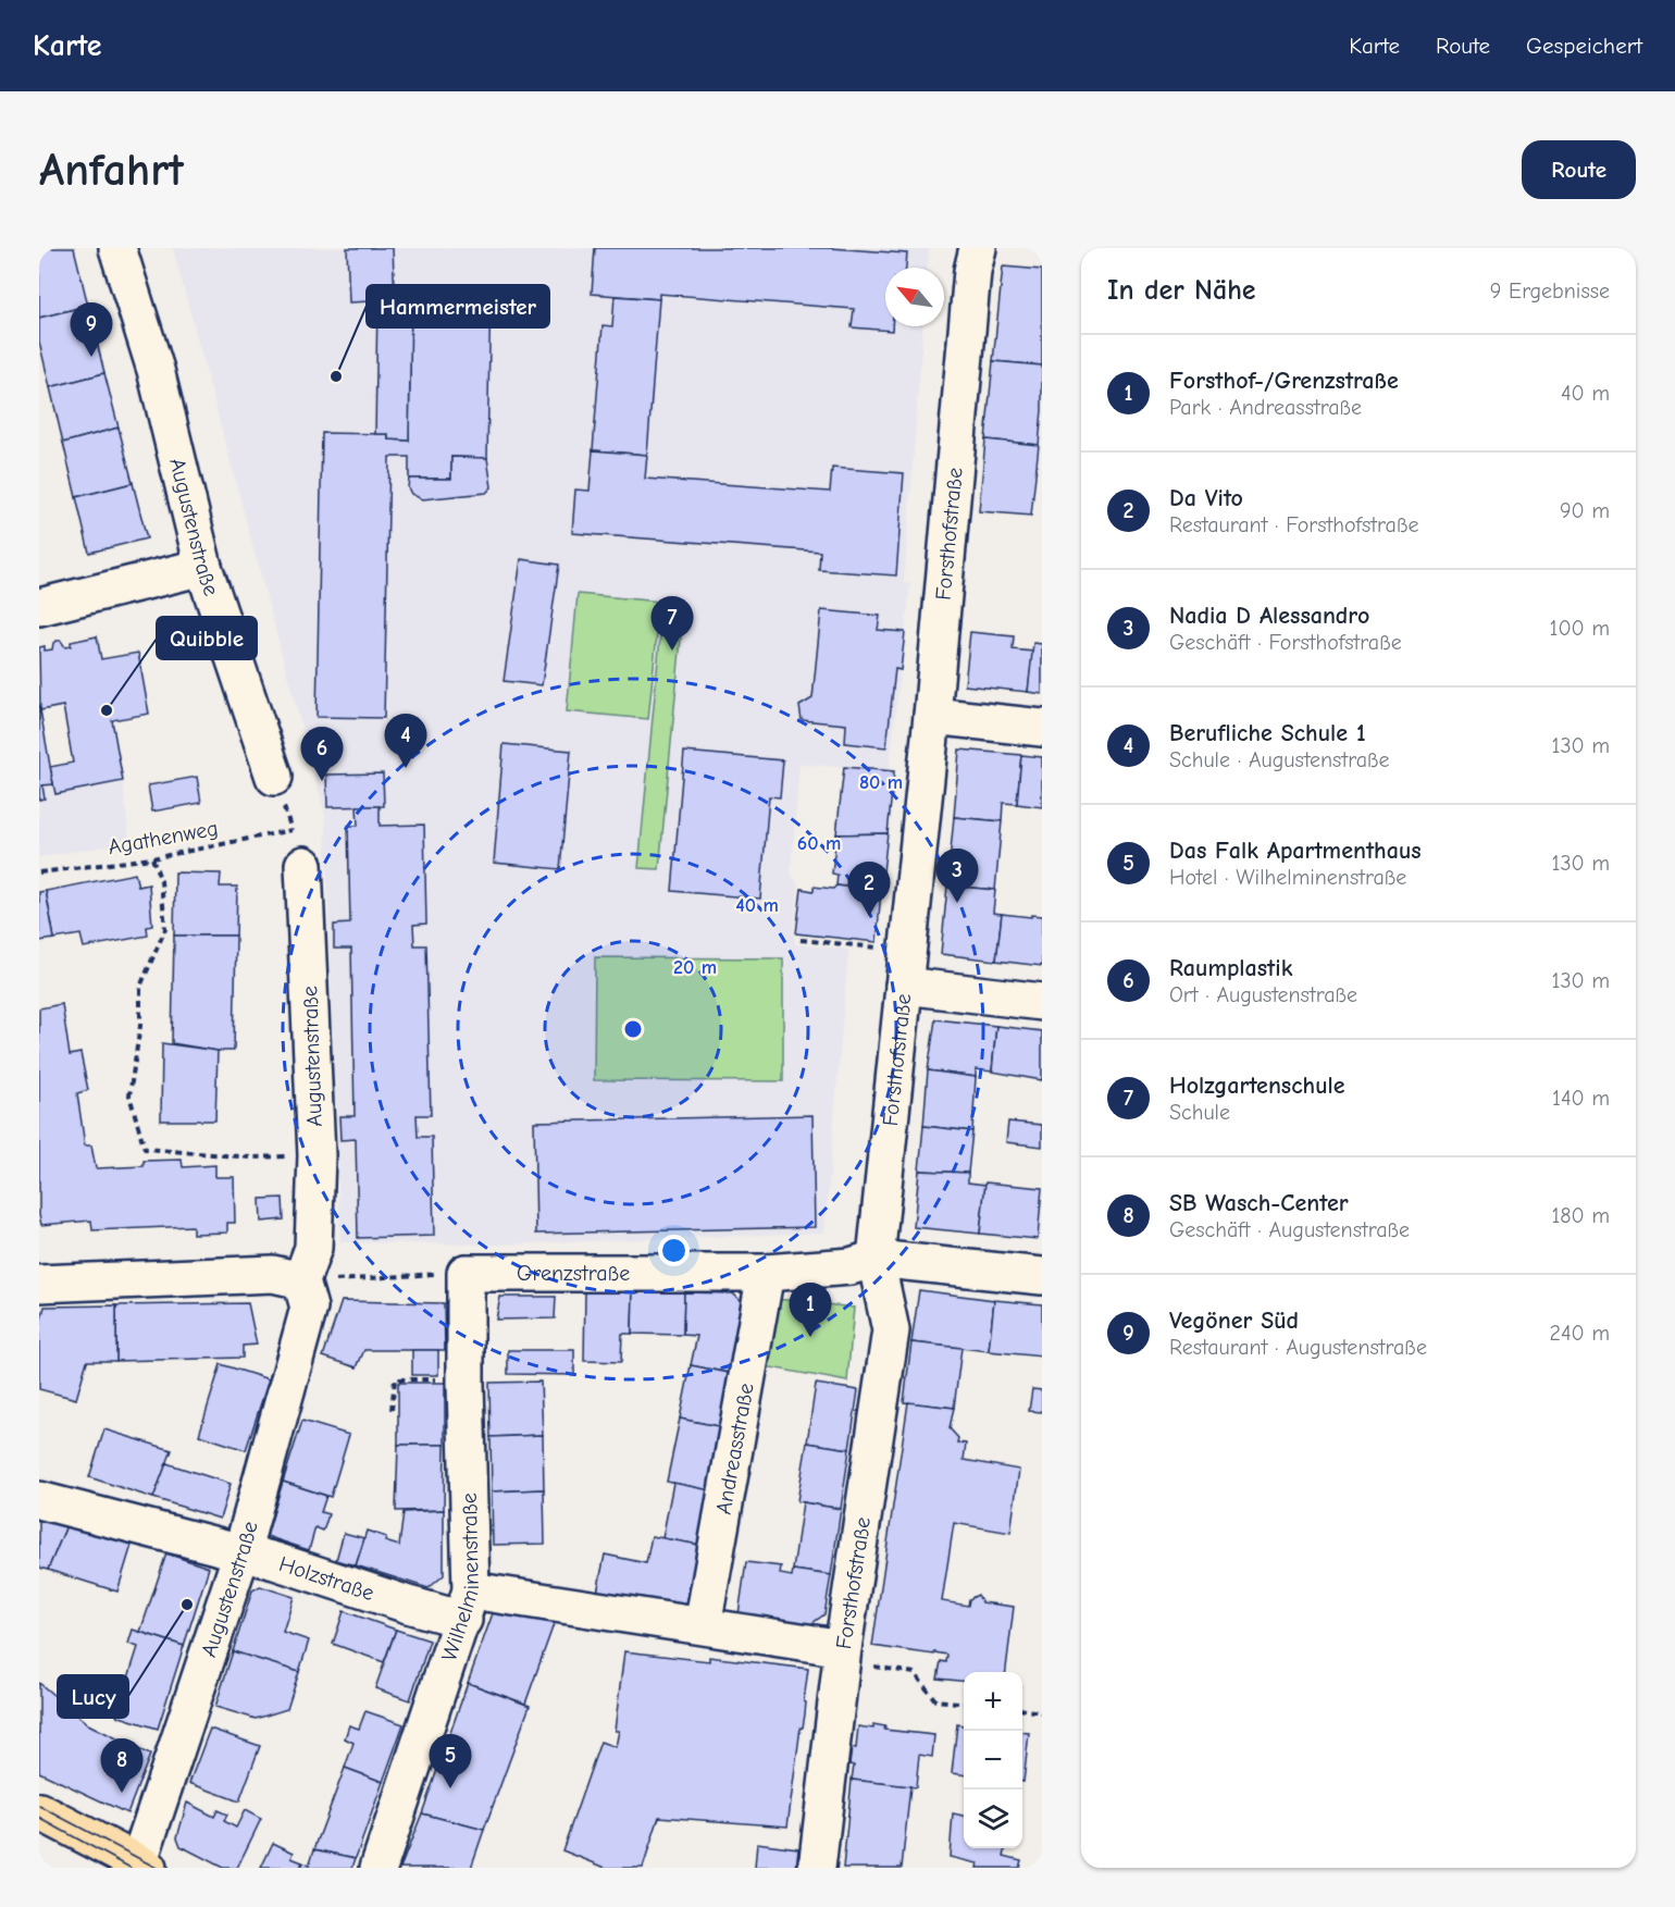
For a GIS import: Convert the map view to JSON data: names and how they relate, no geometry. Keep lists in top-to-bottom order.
{
  "streets": {
    "street": [
      "Augustenstraße",
      "Forsthofstraße",
      "Grenzstraße",
      "Andreasstraße",
      "Wilhelminenstraße",
      "Holzstraße"
    ],
    "path": ["Agathenweg"]
  },
  "crossings": [
    ["Augustenstraße", "Holzstraße"],
    ["Forsthofstraße", "Grenzstraße"],
    ["Forsthofstraße", "Holzstraße"],
    ["Grenzstraße", "Andreasstraße"],
    ["Grenzstraße", "Wilhelminenstraße"],
    ["Andreasstraße", "Holzstraße"],
    ["Wilhelminenstraße", "Holzstraße"]
  ],
  "places": ["Hammermeister", "Quibble", "Lucy"],
  "north": "top left",
  "page": {
    "header": "Karte",
    "nav": ["Karte", "Route", "Gespeichert"],
    "buttons": "Route",
    "title": "Anfahrt",
    "heading": ["In der Nähe", "9 Ergebnisse"],
    "pins": [
      "9",
      "7",
      "4",
      "6",
      "3",
      "2",
      "1",
      "5",
      "8"
    ],
    "list": [
      {
        "mark": "1",
        "name": "Forsthof-/Grenzstraße",
        "note": "Park · Andreasstraße",
        "value": "40 m"
      },
      {
        "mark": "2",
        "name": "Da Vito",
        "note": "Restaurant · Forsthofstraße",
        "value": "90 m"
      },
      {
        "mark": "3",
        "name": "Nadia D Alessandro",
        "note": "Geschäft · Forsthofstraße",
        "value": "100 m"
      },
      {
        "mark": "4",
        "name": "Berufliche Schule 1",
        "note": "Schule · Augustenstraße",
        "value": "130 m"
      },
      {
        "mark": "5",
        "name": "Das Falk Apartmenthaus",
        "note": "Hotel · Wilhelminenstraße",
        "value": "130 m"
      },
      {
        "mark": "6",
        "name": "Raumplastik",
        "note": "Ort · Augustenstraße",
        "value": "130 m"
      },
      {
        "mark": "7",
        "name": "Holzgartenschule",
        "note": "Schule",
        "value": "140 m"
      },
      {
        "mark": "8",
        "name": "SB Wasch-Center",
        "note": "Geschäft · Augustenstraße",
        "value": "180 m"
      },
      {
        "mark": "9",
        "name": "Vegöner Süd",
        "note": "Restaurant · Augustenstraße",
        "value": "240 m"
      }
    ],
    "map_buttons": ["+", "−"]
  },
  "rings": [
    "80 m",
    "60 m",
    "40 m",
    "20 m"
  ]
}
